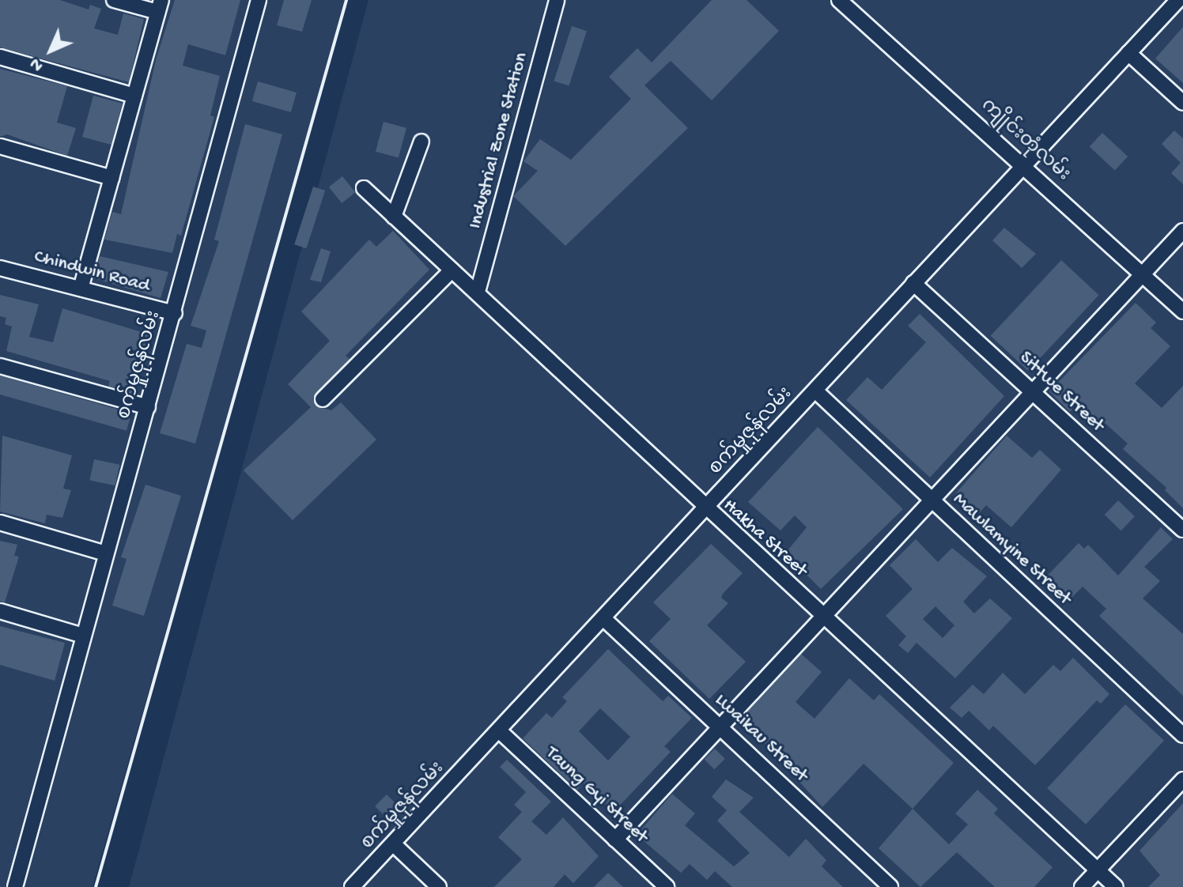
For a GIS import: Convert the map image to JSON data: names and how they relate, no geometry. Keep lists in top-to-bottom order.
{
  "streets": {
    "street": [
      "Industrial Zone Station",
      "ကျိုင်းတုံလမ်း",
      "Chindwin Road",
      "စက်မှုဇုန်လမ်း",
      "Sittwe Street",
      "Hakha Street",
      "Mawlamyine Street",
      "Lwaikau Street",
      "Taung Gyi Street"
    ]
  },
  "crossings": [
    ["Industrial Zone Station", "Hakha Street"],
    ["ကျိုင်းတုံလမ်း", "စက်မှုဇုန်လမ်း"],
    ["Chindwin Road", "စက်မှုဇုန်လမ်း"],
    ["စက်မှုဇုန်လမ်း", "Sittwe Street"],
    ["စက်မှုဇုန်လမ်း", "Hakha Street"],
    ["စက်မှုဇုန်လမ်း", "Mawlamyine Street"],
    ["စက်မှုဇုန်လမ်း", "Lwaikau Street"],
    ["စက်မှုဇုန်လမ်း", "Taung Gyi Street"]
  ],
  "north": "bottom left"
}
